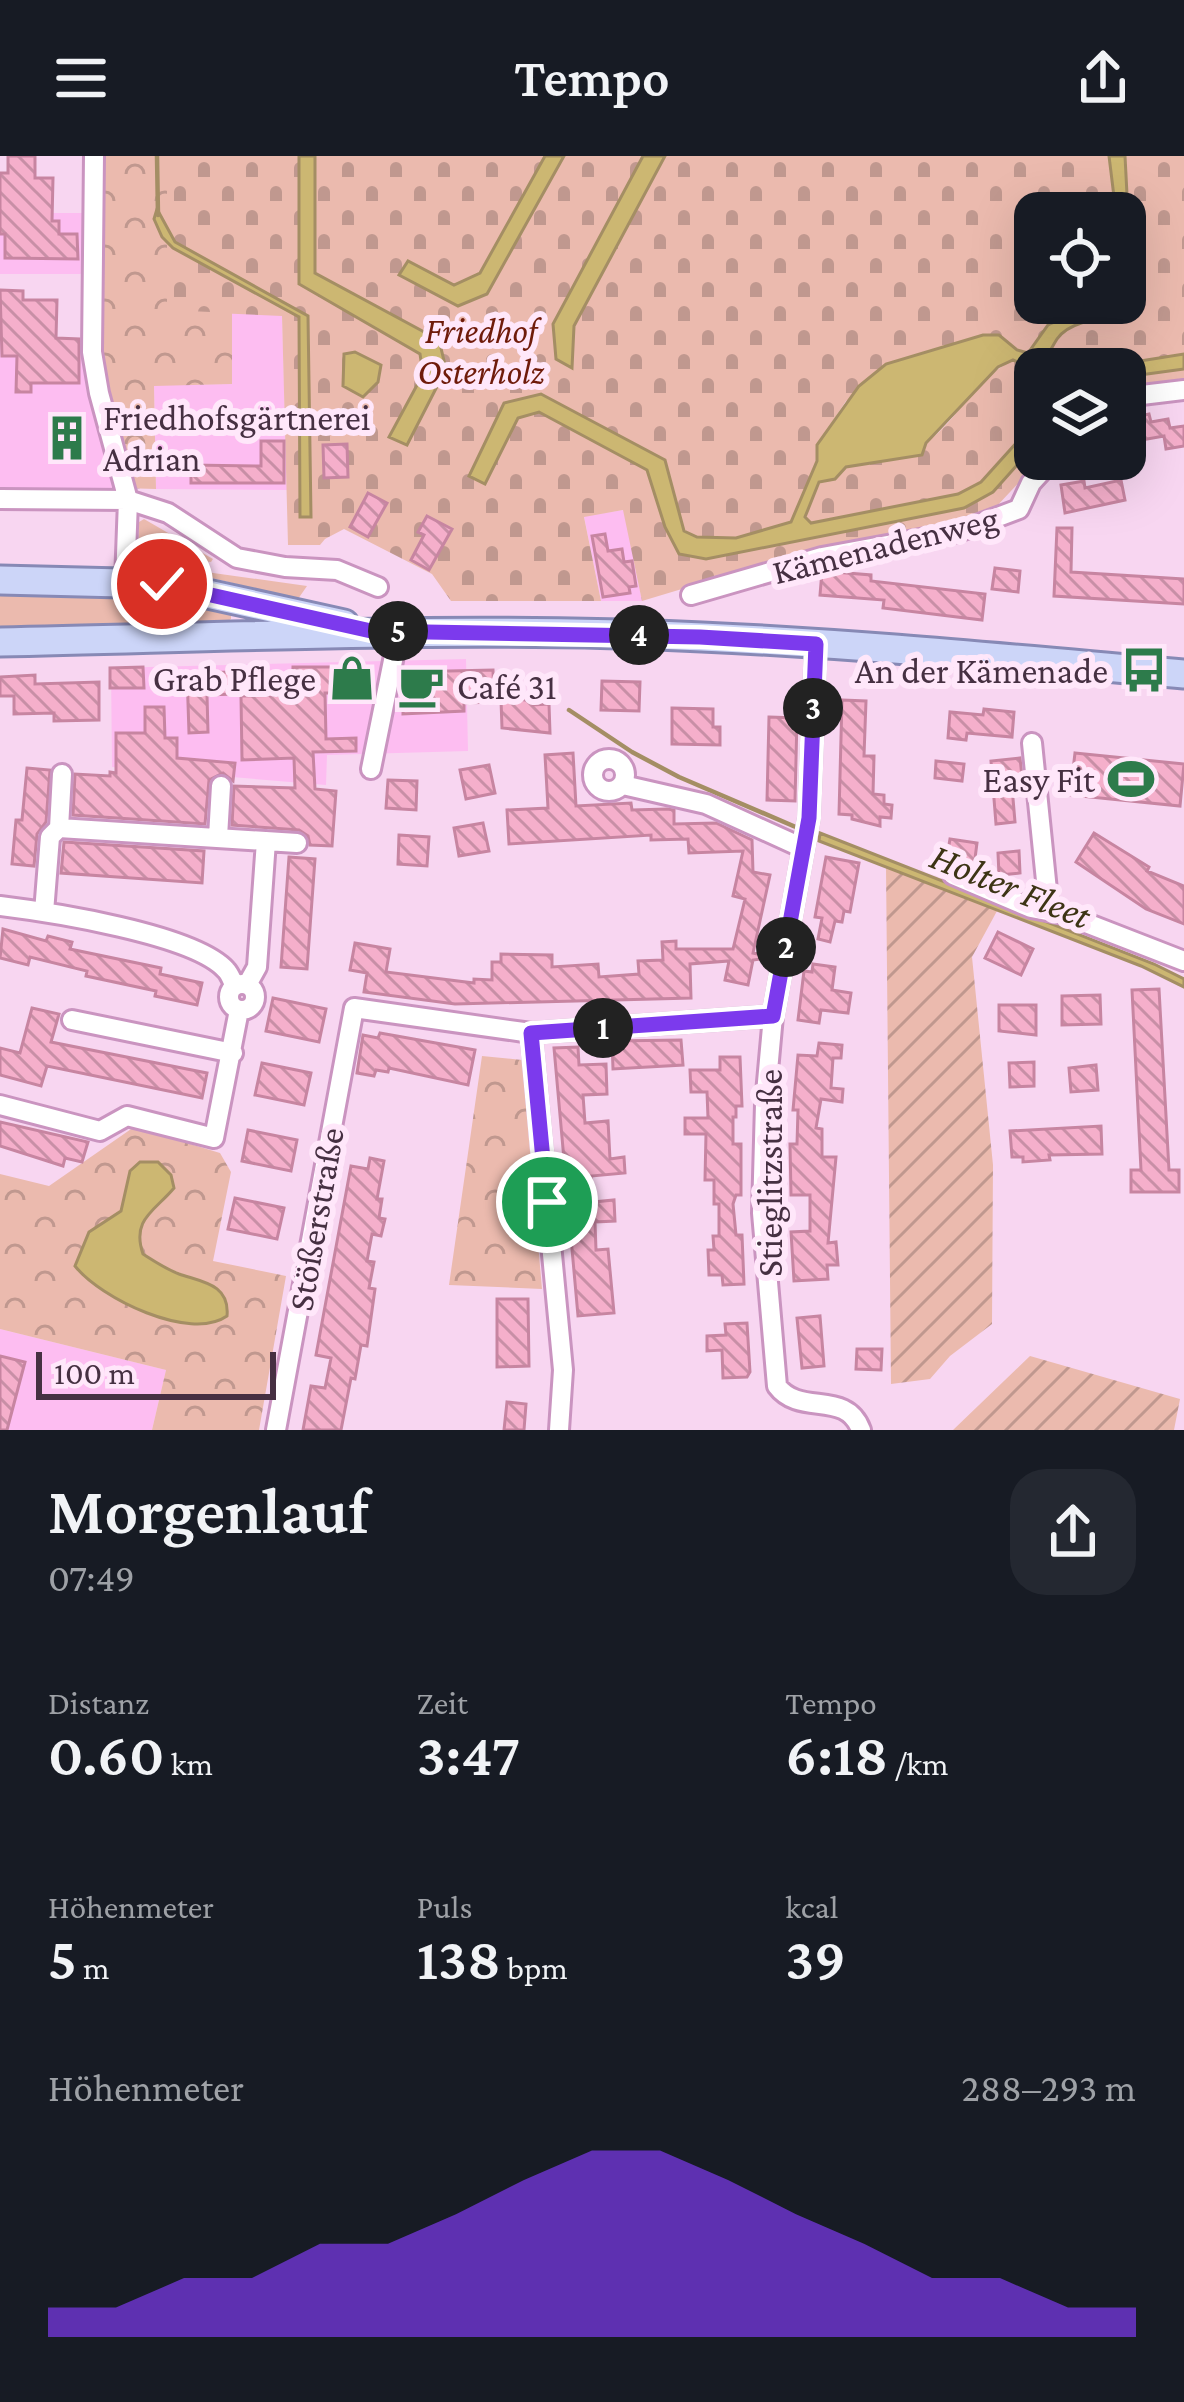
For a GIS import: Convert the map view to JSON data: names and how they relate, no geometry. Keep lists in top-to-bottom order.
{
  "streets": {
    "street": ["Kämenadenweg", "Stieglitzstraße", "Stößerstraße"]
  },
  "water": ["Holter Fleet"],
  "parks": ["Friedhof Osterholz"],
  "places": {
    "building": ["Friedhofsgärtnerei Adrian"],
    "bus stop": ["An der Kämenade"],
    "shop": ["Grab Pflege"],
    "cafe": ["Café 31"],
    "sports": ["Easy Fit"]
  },
  "scale_bar": "100 m",
  "page": {
    "header": "Tempo",
    "pins": [
      "5",
      "4",
      "3",
      "2",
      "1"
    ],
    "scale": "100 m",
    "heading": ["Morgenlauf", "07:49"],
    "stats": [
      ["Distanz", "0.60 km"],
      ["Zeit", "3:47"],
      ["Tempo", "6:18 /km"],
      ["Höhenmeter", "5 m"],
      ["Puls", "138 bpm"],
      ["kcal", "39"]
    ],
    "chart": ["Höhenmeter", "288–293 m"]
  }
}
